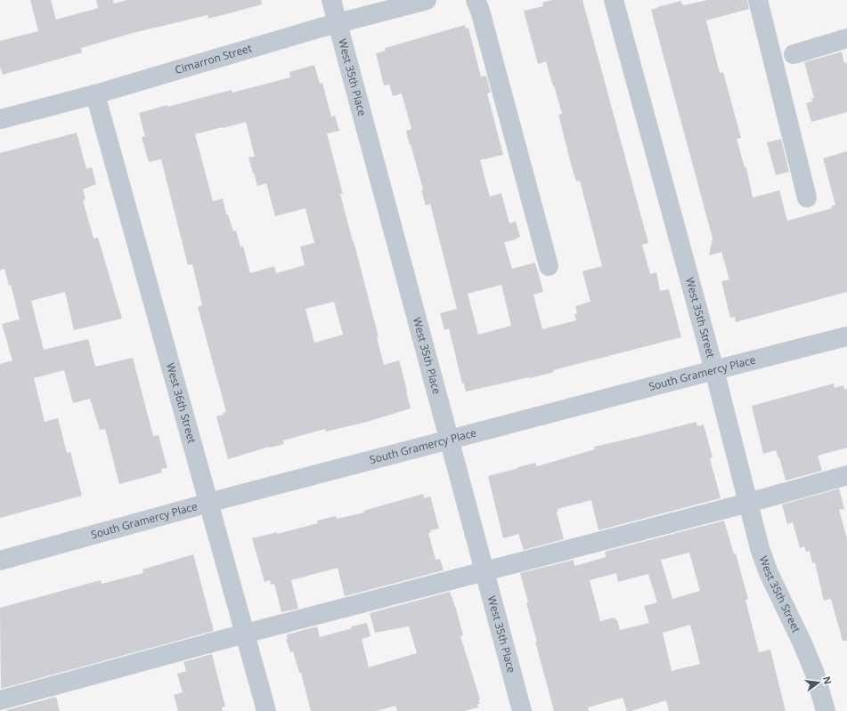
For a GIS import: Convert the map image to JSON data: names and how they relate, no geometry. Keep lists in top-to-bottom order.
{
  "streets": {
    "street": [
      "Cimarron Street",
      "West 35th Place",
      "West 35th Street",
      "South Gramercy Place",
      "West 36th Street"
    ]
  },
  "crossings": [
    ["Cimarron Street", "West 35th Place"],
    ["Cimarron Street", "West 36th Street"],
    ["West 35th Place", "South Gramercy Place"],
    ["West 35th Street", "South Gramercy Place"],
    ["South Gramercy Place", "West 36th Street"]
  ],
  "north": "right"
}
